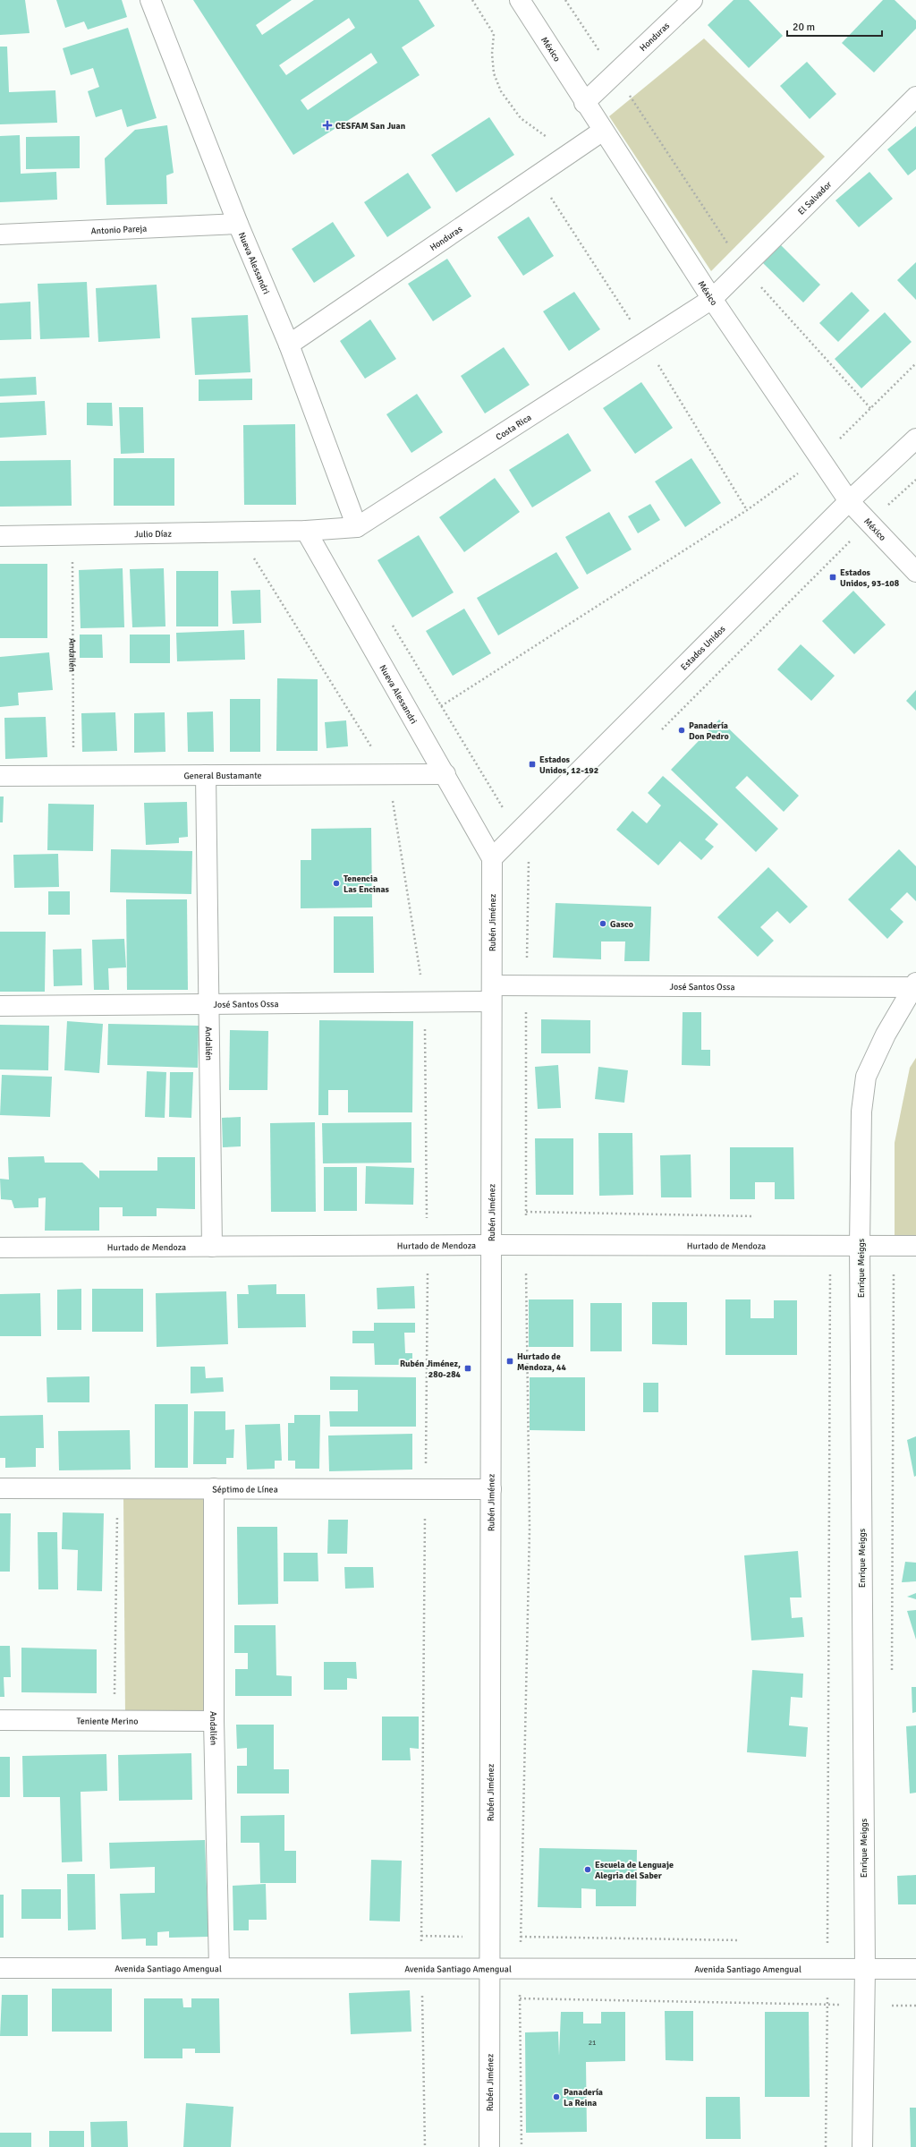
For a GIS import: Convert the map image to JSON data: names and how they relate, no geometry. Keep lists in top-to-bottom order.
{
  "streets": {
    "street": [
      "Honduras",
      "México",
      "El Salvador",
      "Antonio Pareja",
      "Nueva Alessandri",
      "Costa Rica",
      "Julio Díaz",
      "Estados Unidos",
      "Andalién",
      "General Bustamante",
      "Rubén Jiménez",
      "José Santos Ossa",
      "Hurtado de Mendoza",
      "Enrique Meiggs",
      "Séptimo de Línea",
      "Teniente Merino",
      "Avenida Santiago Amengual"
    ]
  },
  "crossings": [
    ["Honduras", "México"],
    ["Honduras", "Nueva Alessandri"],
    ["México", "El Salvador"],
    ["México", "Costa Rica"],
    ["México", "Estados Unidos"],
    ["El Salvador", "Costa Rica"],
    ["Antonio Pareja", "Nueva Alessandri"],
    ["Nueva Alessandri", "Costa Rica"],
    ["Nueva Alessandri", "Julio Díaz"],
    ["Nueva Alessandri", "Estados Unidos"],
    ["Nueva Alessandri", "General Bustamante"],
    ["Nueva Alessandri", "Rubén Jiménez"],
    ["Costa Rica", "Julio Díaz"],
    ["Julio Díaz", "Andalién"],
    ["Estados Unidos", "Rubén Jiménez"],
    ["Andalién", "General Bustamante"],
    ["Andalién", "José Santos Ossa"],
    ["Andalién", "Hurtado de Mendoza"],
    ["Andalién", "Séptimo de Línea"],
    ["Andalién", "Teniente Merino"],
    ["Andalién", "Avenida Santiago Amengual"],
    ["Rubén Jiménez", "José Santos Ossa"],
    ["Rubén Jiménez", "Hurtado de Mendoza"],
    ["Rubén Jiménez", "Séptimo de Línea"],
    ["Rubén Jiménez", "Avenida Santiago Amengual"],
    ["José Santos Ossa", "Enrique Meiggs"],
    ["Hurtado de Mendoza", "Enrique Meiggs"],
    ["Enrique Meiggs", "Avenida Santiago Amengual"]
  ],
  "places": {
    "health": ["CESFAM San Juan"],
    "transit": [
      "Estados Unidos, 93-108",
      "Estados Unidos, 12-192",
      "Hurtado de Mendoza, 44",
      "Rubén Jiménez, 280-284"
    ],
    "other": [
      "Panadería Don Pedro",
      "Tenencia Las Encinas",
      "Gasco",
      "Escuela de Lenguaje Alegria del Saber",
      "Panadería La Reina"
    ]
  },
  "house_numbers": ["21"],
  "scale_bar": "20 m"
}
